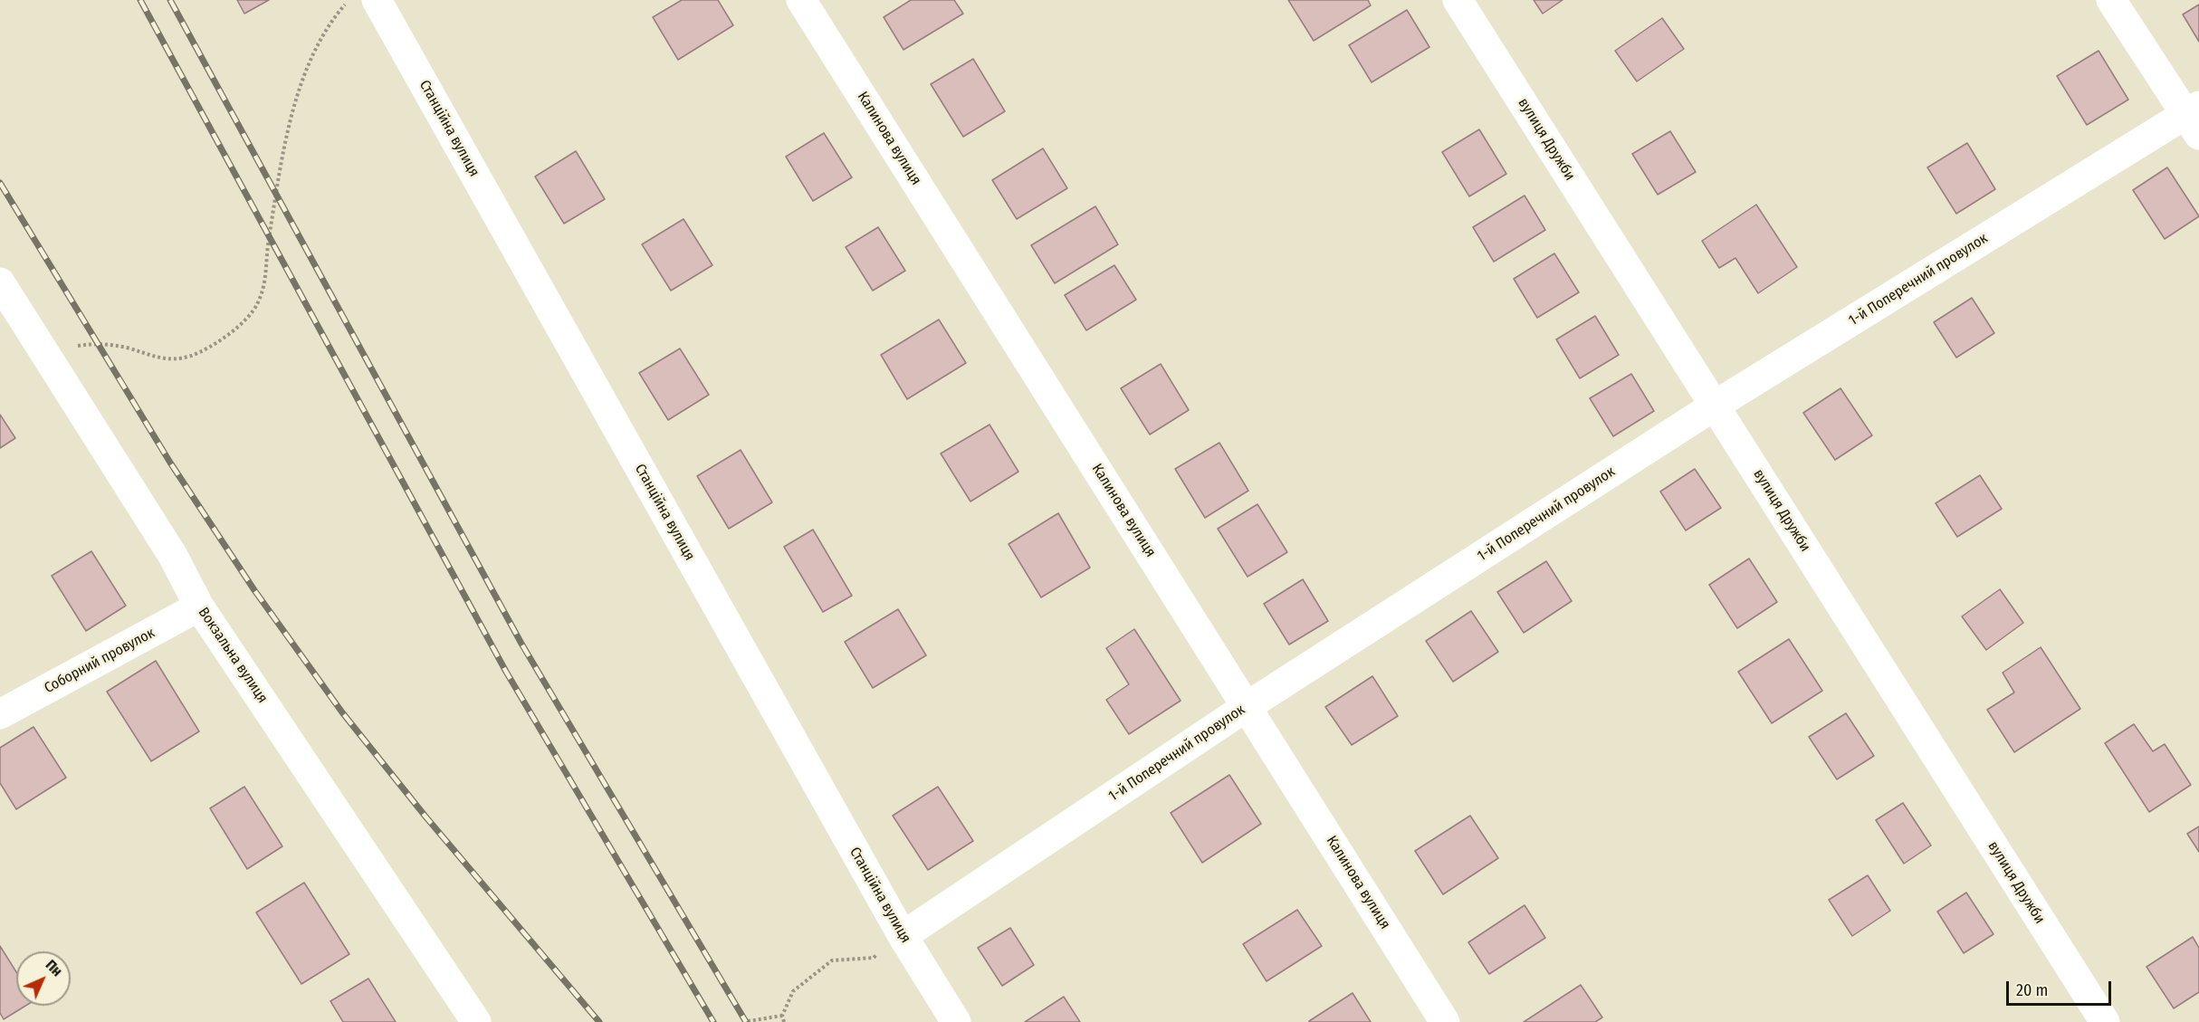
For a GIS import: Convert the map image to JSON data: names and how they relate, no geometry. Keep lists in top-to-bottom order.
{
  "streets": {
    "street": [
      "Станційна вулиця",
      "Калинова вулиця",
      "вулиця Дружби",
      "1-й Поперечний провулок",
      "Вокзальна вулиця",
      "Соборний провулок"
    ]
  },
  "crossings": [
    ["Станційна вулиця", "1-й Поперечний провулок"],
    ["Калинова вулиця", "1-й Поперечний провулок"],
    ["вулиця Дружби", "1-й Поперечний провулок"],
    ["Вокзальна вулиця", "Соборний провулок"]
  ],
  "scale_bar": "20 m",
  "north": "top right"
}
